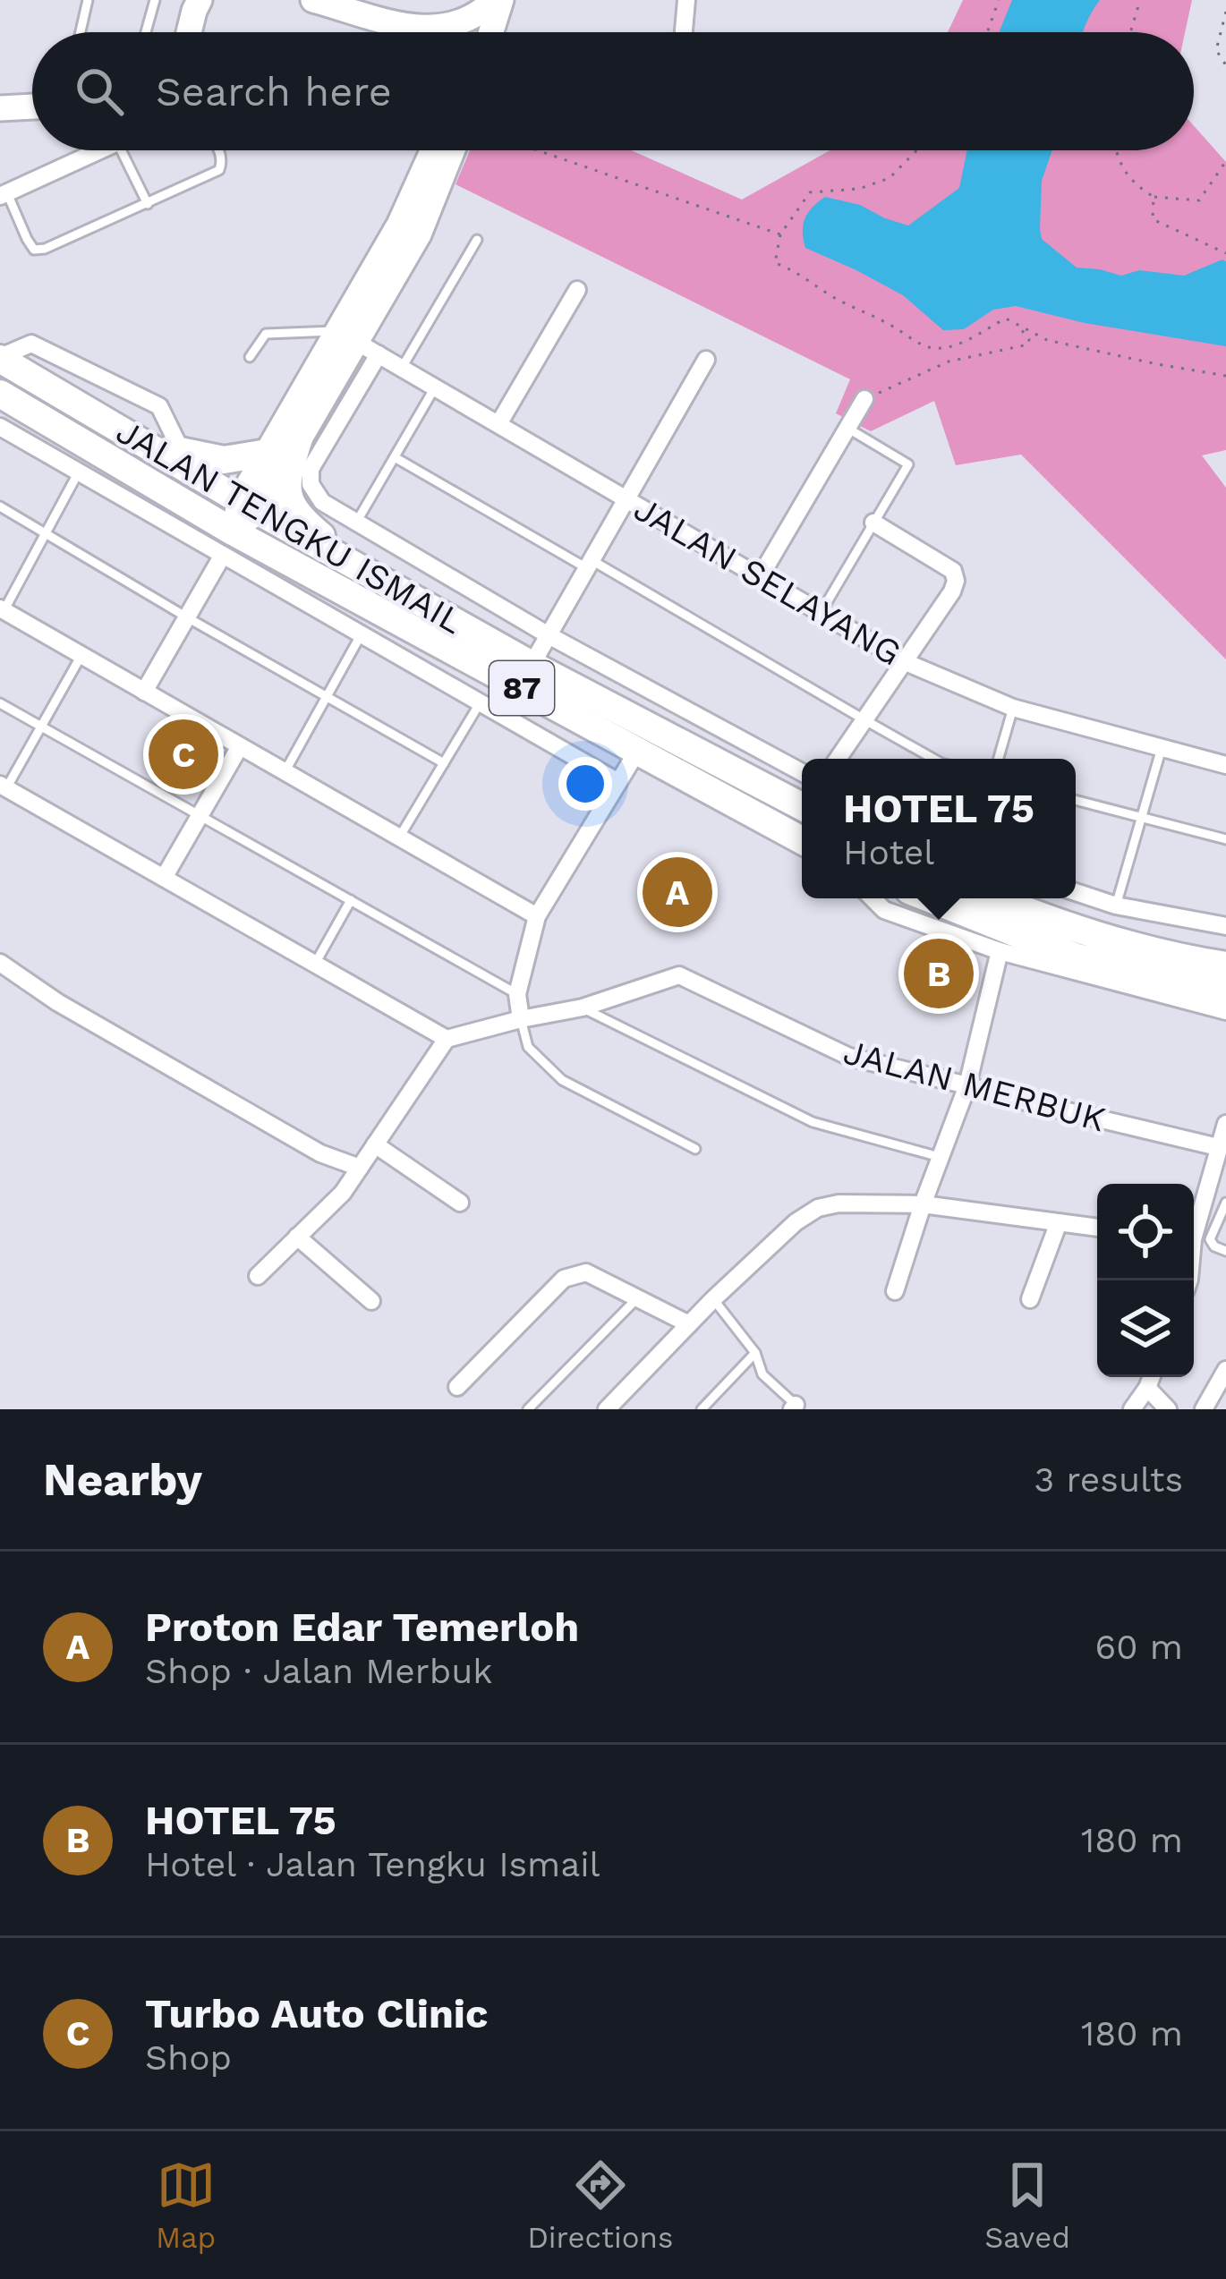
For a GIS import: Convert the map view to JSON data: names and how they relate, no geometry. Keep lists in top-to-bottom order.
{
  "streets": {
    "main road": ["JALAN TENGKU ISMAIL", "87"],
    "street": ["JALAN SELAYANG", "JALAN MERBUK"]
  },
  "crossings": [
    ["JALAN TENGKU ISMAIL", "JALAN SELAYANG"]
  ],
  "page": {
    "search": "Search here",
    "pins": ["C", "A", "B"],
    "popup": ["HOTEL 75", "Hotel"],
    "heading": ["Nearby", "3 results"],
    "list": [
      {
        "mark": "A",
        "name": "Proton Edar Temerloh",
        "note": "Shop · Jalan Merbuk",
        "value": "60 m"
      },
      {
        "mark": "B",
        "name": "HOTEL 75",
        "note": "Hotel · Jalan Tengku Ismail",
        "value": "180 m"
      },
      {
        "mark": "C",
        "name": "Turbo Auto Clinic",
        "note": "Shop",
        "value": "180 m"
      }
    ],
    "nav": ["Map", "Directions", "Saved"]
  }
}
